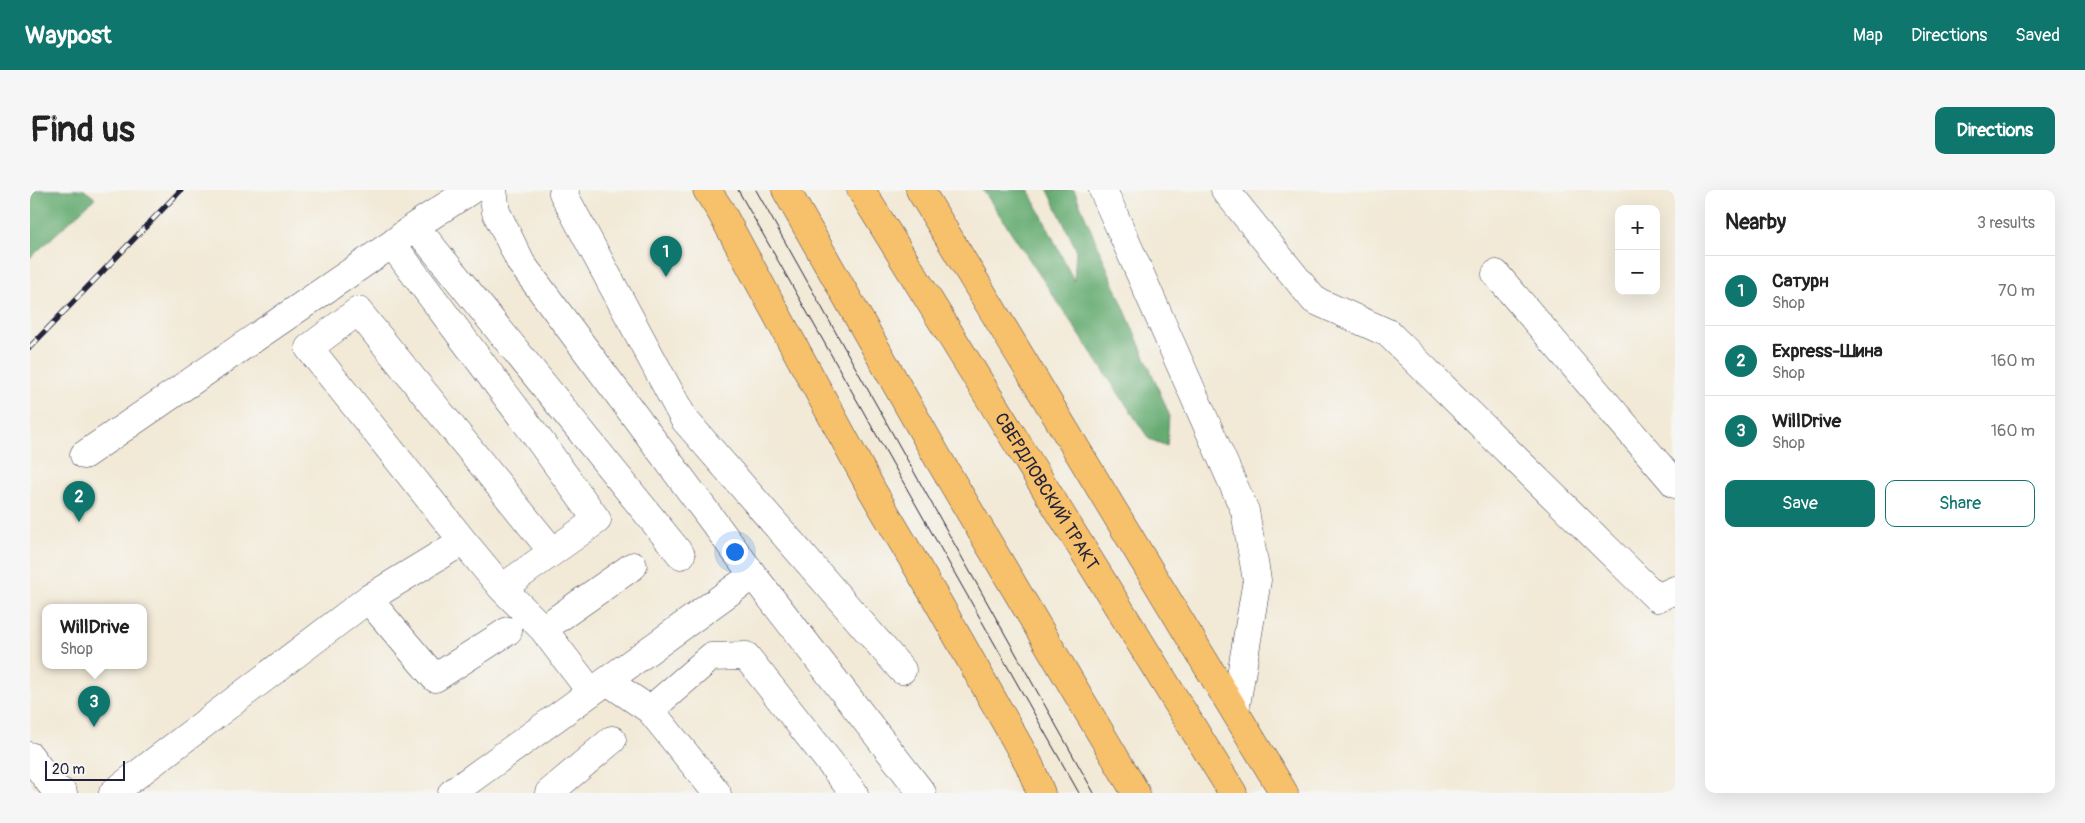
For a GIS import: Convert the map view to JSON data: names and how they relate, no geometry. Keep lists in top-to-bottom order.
{
  "streets": {
    "main road": ["СВЕРДЛОВСКИЙ ТРАКТ"]
  },
  "scale_bar": "20 m",
  "page": {
    "header": "Waypost",
    "nav": ["Map", "Directions", "Saved"],
    "buttons": [
      "Directions",
      ["Save", "Share"]
    ],
    "title": "Find us",
    "heading": ["Nearby", "3 results"],
    "map_buttons": ["+", "−"],
    "pins": ["1", "2", "3"],
    "list": [
      {
        "mark": "1",
        "name": "Сатурн",
        "note": "Shop",
        "value": "70 m"
      },
      {
        "mark": "2",
        "name": "Express-Шина",
        "note": "Shop",
        "value": "160 m"
      },
      {
        "mark": "3",
        "name": "WillDrive",
        "note": "Shop",
        "value": "160 m"
      }
    ],
    "popup": ["WillDrive", "Shop"],
    "scale": "20 m"
  }
}
